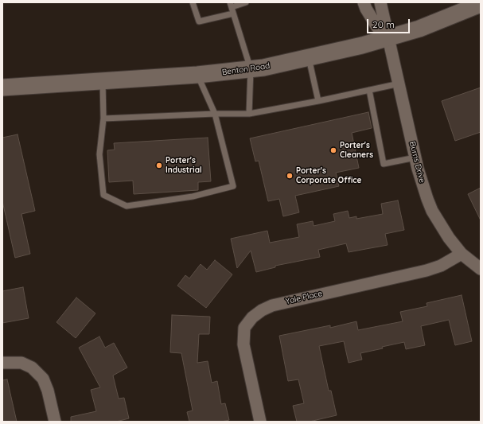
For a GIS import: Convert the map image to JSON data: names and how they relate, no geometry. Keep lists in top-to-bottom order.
{
  "streets": {
    "main road": ["Benton Road"],
    "street": ["Burns Drive", "Yale Place"]
  },
  "crossings": [
    ["Benton Road", "Burns Drive"],
    ["Burns Drive", "Yale Place"]
  ],
  "places": ["Porter's Cleaners", "Porter's Industrial", "Porter's Corporate Office"],
  "scale_bar": "20 m"
}
